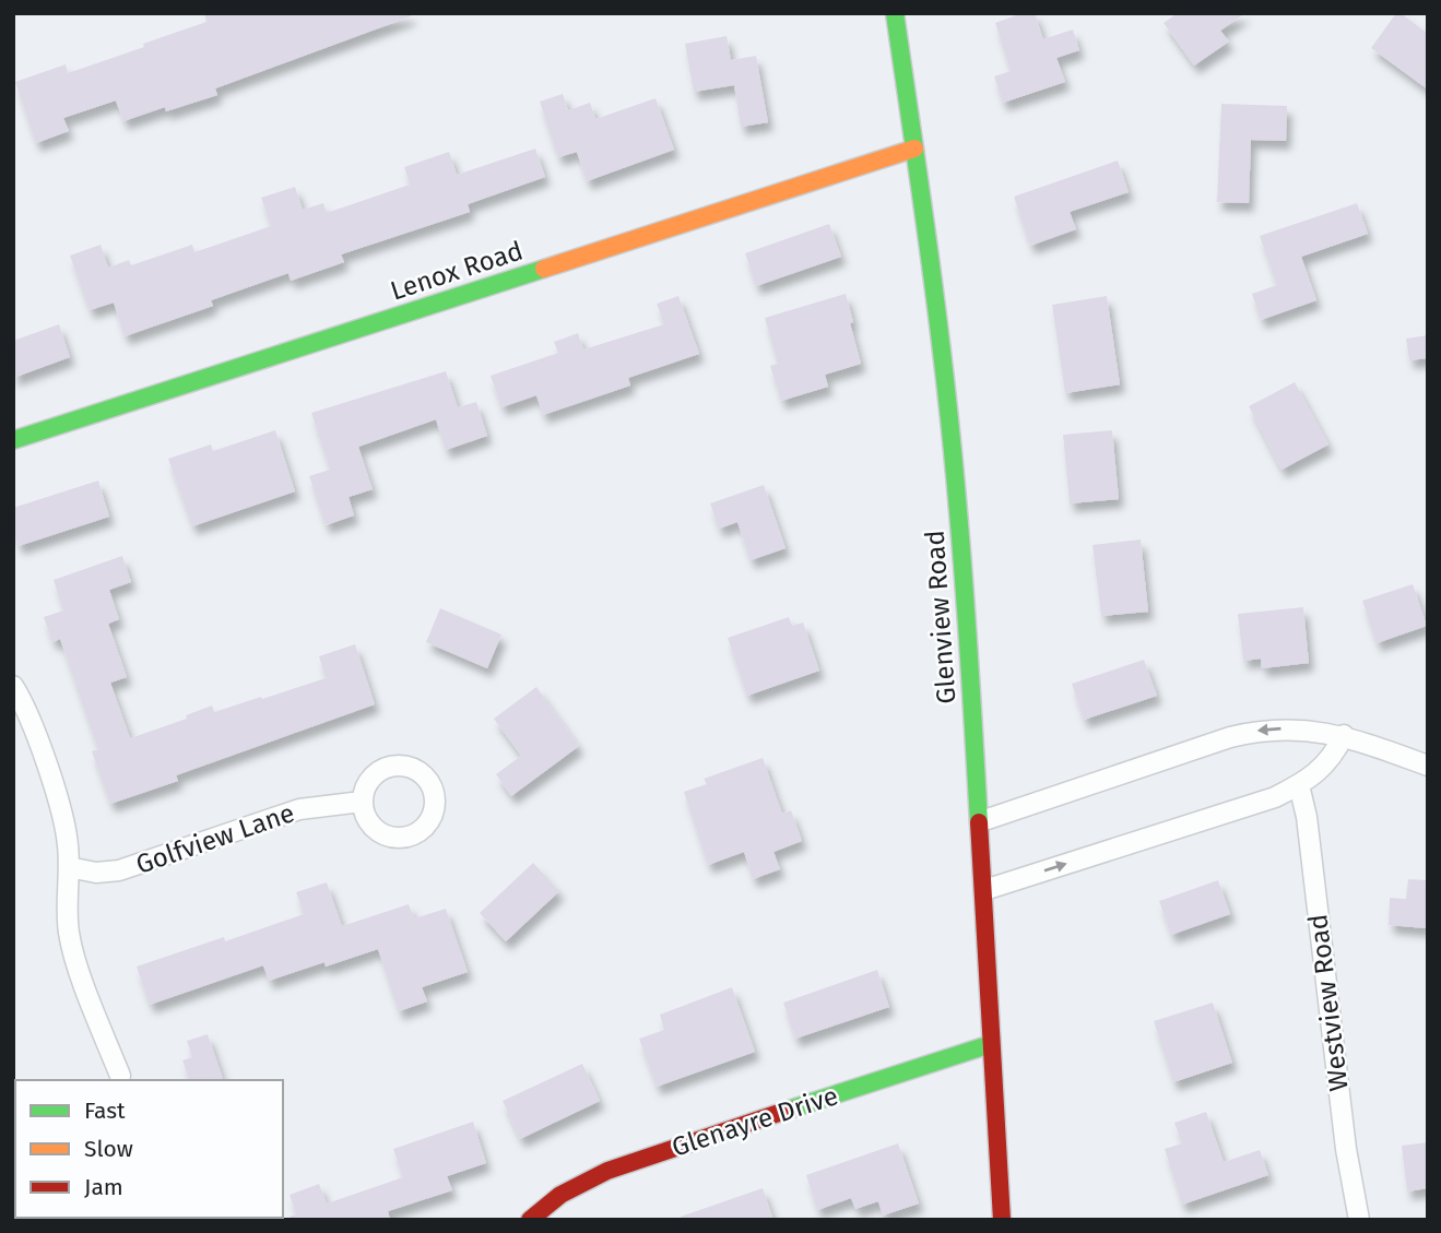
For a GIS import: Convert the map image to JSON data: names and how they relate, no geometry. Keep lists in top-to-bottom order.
{
  "streets": {
    "street": [
      "Lenox Road",
      "Glenview Road",
      "Golfview Lane",
      "Westview Road",
      "Glenayre Drive"
    ]
  },
  "crossings": [
    ["Lenox Road", "Glenview Road"],
    ["Glenview Road", "Glenayre Drive"]
  ],
  "legend": ["Fast", "Slow", "Jam"]
}
